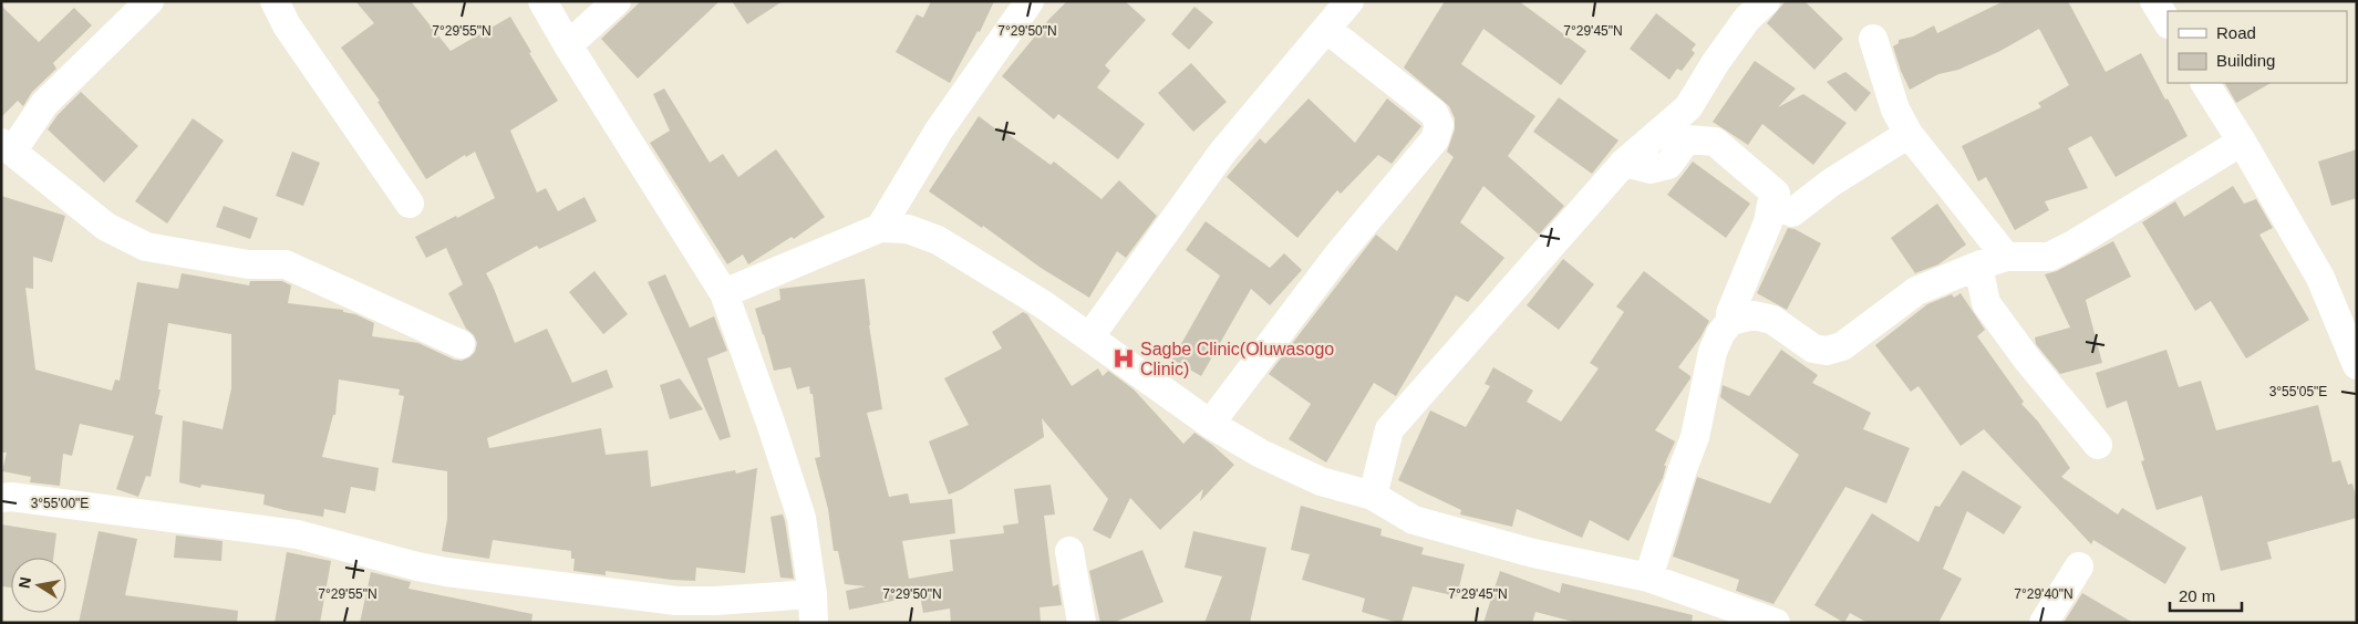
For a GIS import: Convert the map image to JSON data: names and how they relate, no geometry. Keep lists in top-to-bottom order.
{
  "places": {
    "hospital": ["Sagbe Clinic(Oluwasogo Clinic)"]
  },
  "legend": ["Road", "Building"],
  "scale_bar": "20 m",
  "north": "left",
  "coordinates": [
    "7°29'55\"N",
    "7°29'50\"N",
    "7°29'45\"N",
    "3°55'05\"E",
    "3°55'00\"E",
    "7°29'40\"N"
  ]
}
